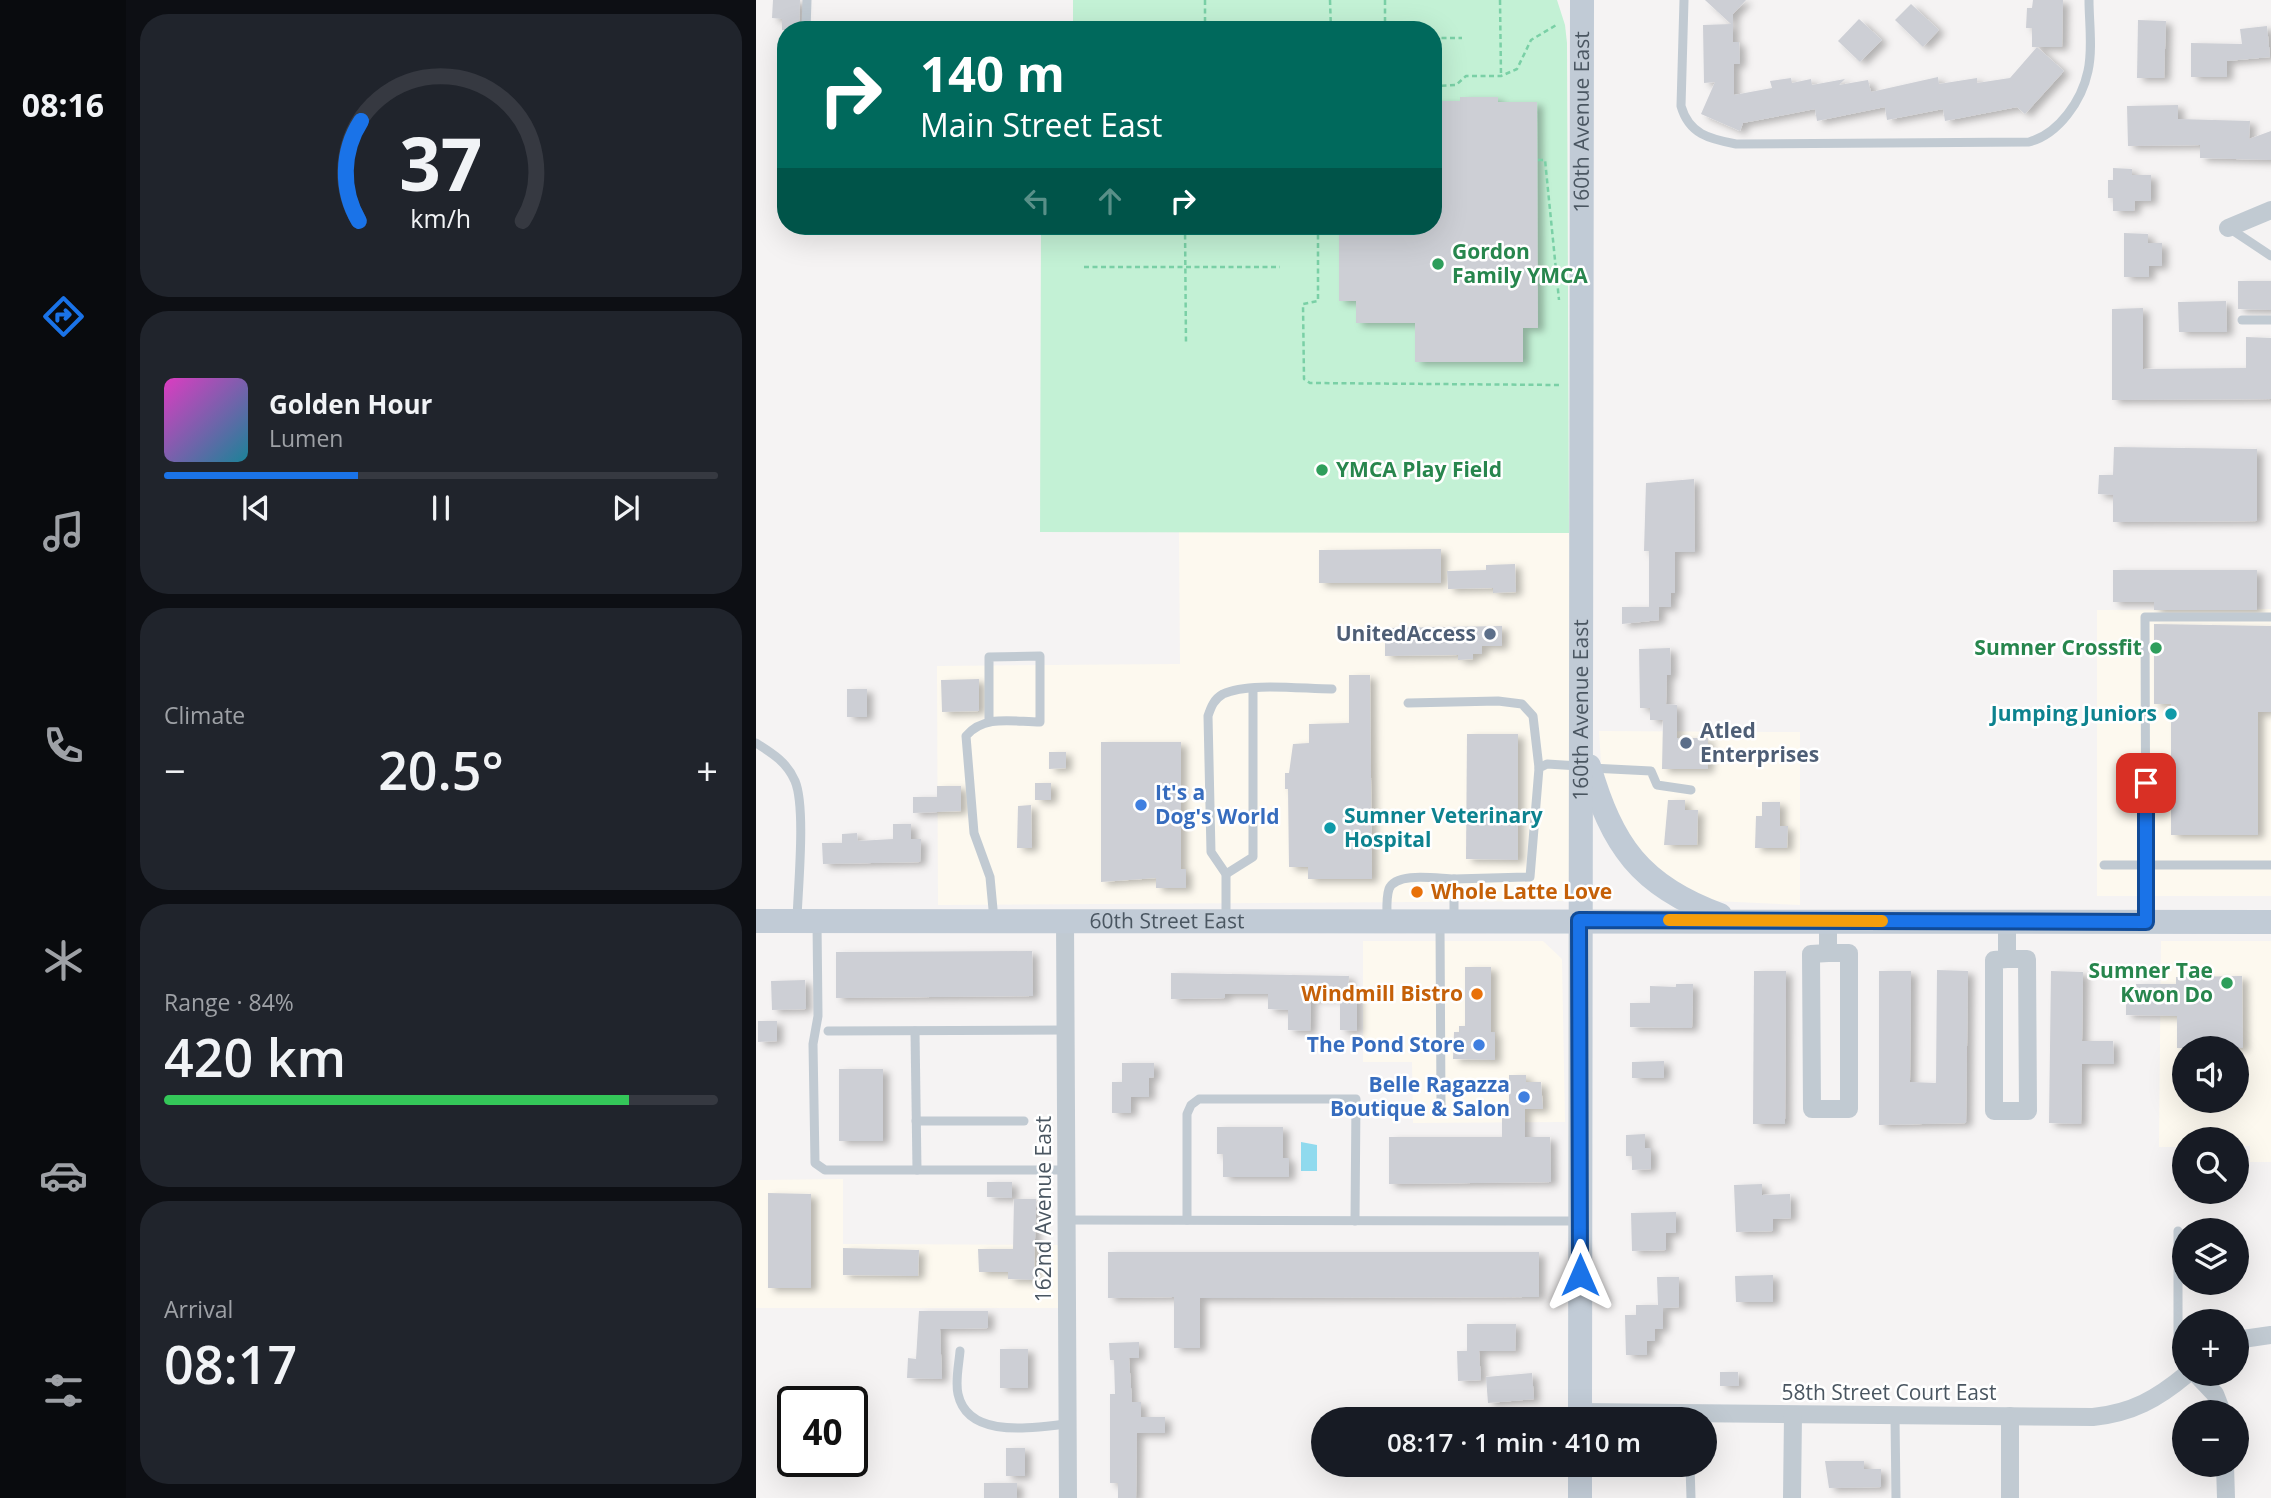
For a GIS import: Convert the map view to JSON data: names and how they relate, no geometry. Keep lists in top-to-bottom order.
{
  "streets": {
    "street": [
      "160th Avenue East",
      "60th Street East",
      "162nd Avenue East",
      "58th Street Court East"
    ]
  },
  "crossings": [
    ["160th Avenue East", "60th Street East"],
    ["60th Street East", "162nd Avenue East"]
  ],
  "places": [
    "Gordon Family YMCA",
    "YMCA Play Field",
    "UnitedAccess",
    "Sumner Crossfit",
    "Jumping Juniors",
    "Atled Enterprises",
    "It's a Dog's World",
    "Sumner Veterinary Hospital",
    "Whole Latte Love",
    "Sumner Tae Kwon Do",
    "Windmill Bistro",
    "The Pond Store",
    "Belle Ragazza Boutique & Salon"
  ],
  "page": {
    "tabs": "08:16",
    "turn": ["140 m", "Main Street East"],
    "song": ["Golden Hour", "Lumen"],
    "tile": [
      "Climate",
      ["Range · 84%", "420 km"],
      ["Arrival", "08:17"]
    ],
    "heat": ["−", "20.5°", "+"],
    "map_buttons": ["+", "−"],
    "limit": "40",
    "trip": "08:17 · 1 min · 410 m",
    "gauge": ["37", "km/h"]
  }
}
